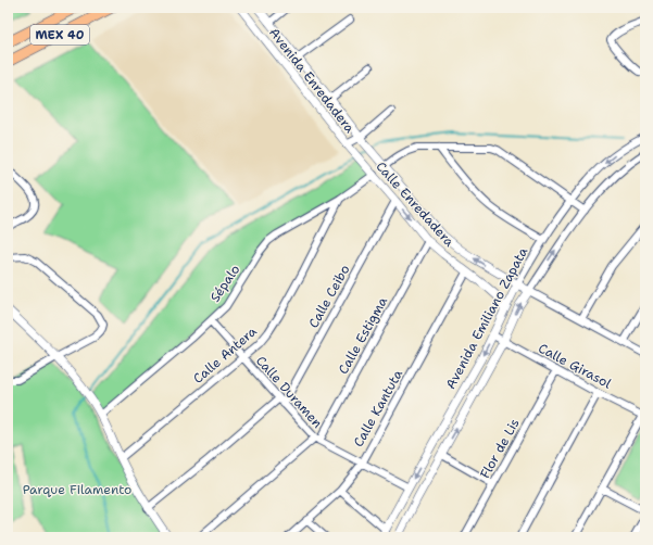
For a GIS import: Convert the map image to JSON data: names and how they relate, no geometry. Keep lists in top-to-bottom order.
{
  "streets": {
    "main road": ["MEX 40"],
    "street": [
      "Avenida Enredadera",
      "Calle Enredadera",
      "Sépalo",
      "Calle Ceibo",
      "Avenida Emiliano Zapata",
      "Calle Estigma",
      "Calle Antera",
      "Calle Girasol",
      "Calle Duramen",
      "Calle Kantuta",
      "Flor de Lis"
    ]
  },
  "crossings": [
    ["Avenida Enredadera", "Calle Enredadera"],
    ["Calle Enredadera", "Sépalo"],
    ["Calle Enredadera", "Calle Ceibo"],
    ["Calle Enredadera", "Avenida Emiliano Zapata"],
    ["Calle Enredadera", "Calle Estigma"],
    ["Calle Enredadera", "Calle Kantuta"],
    ["Sépalo", "Calle Antera"],
    ["Sépalo", "Calle Duramen"],
    ["Calle Ceibo", "Calle Duramen"],
    ["Avenida Emiliano Zapata", "Calle Girasol"],
    ["Avenida Emiliano Zapata", "Calle Duramen"],
    ["Calle Estigma", "Calle Duramen"],
    ["Calle Antera", "Calle Duramen"],
    ["Calle Girasol", "Flor de Lis"],
    ["Calle Duramen", "Calle Kantuta"]
  ],
  "parks": ["Parque Filamento"]
}
